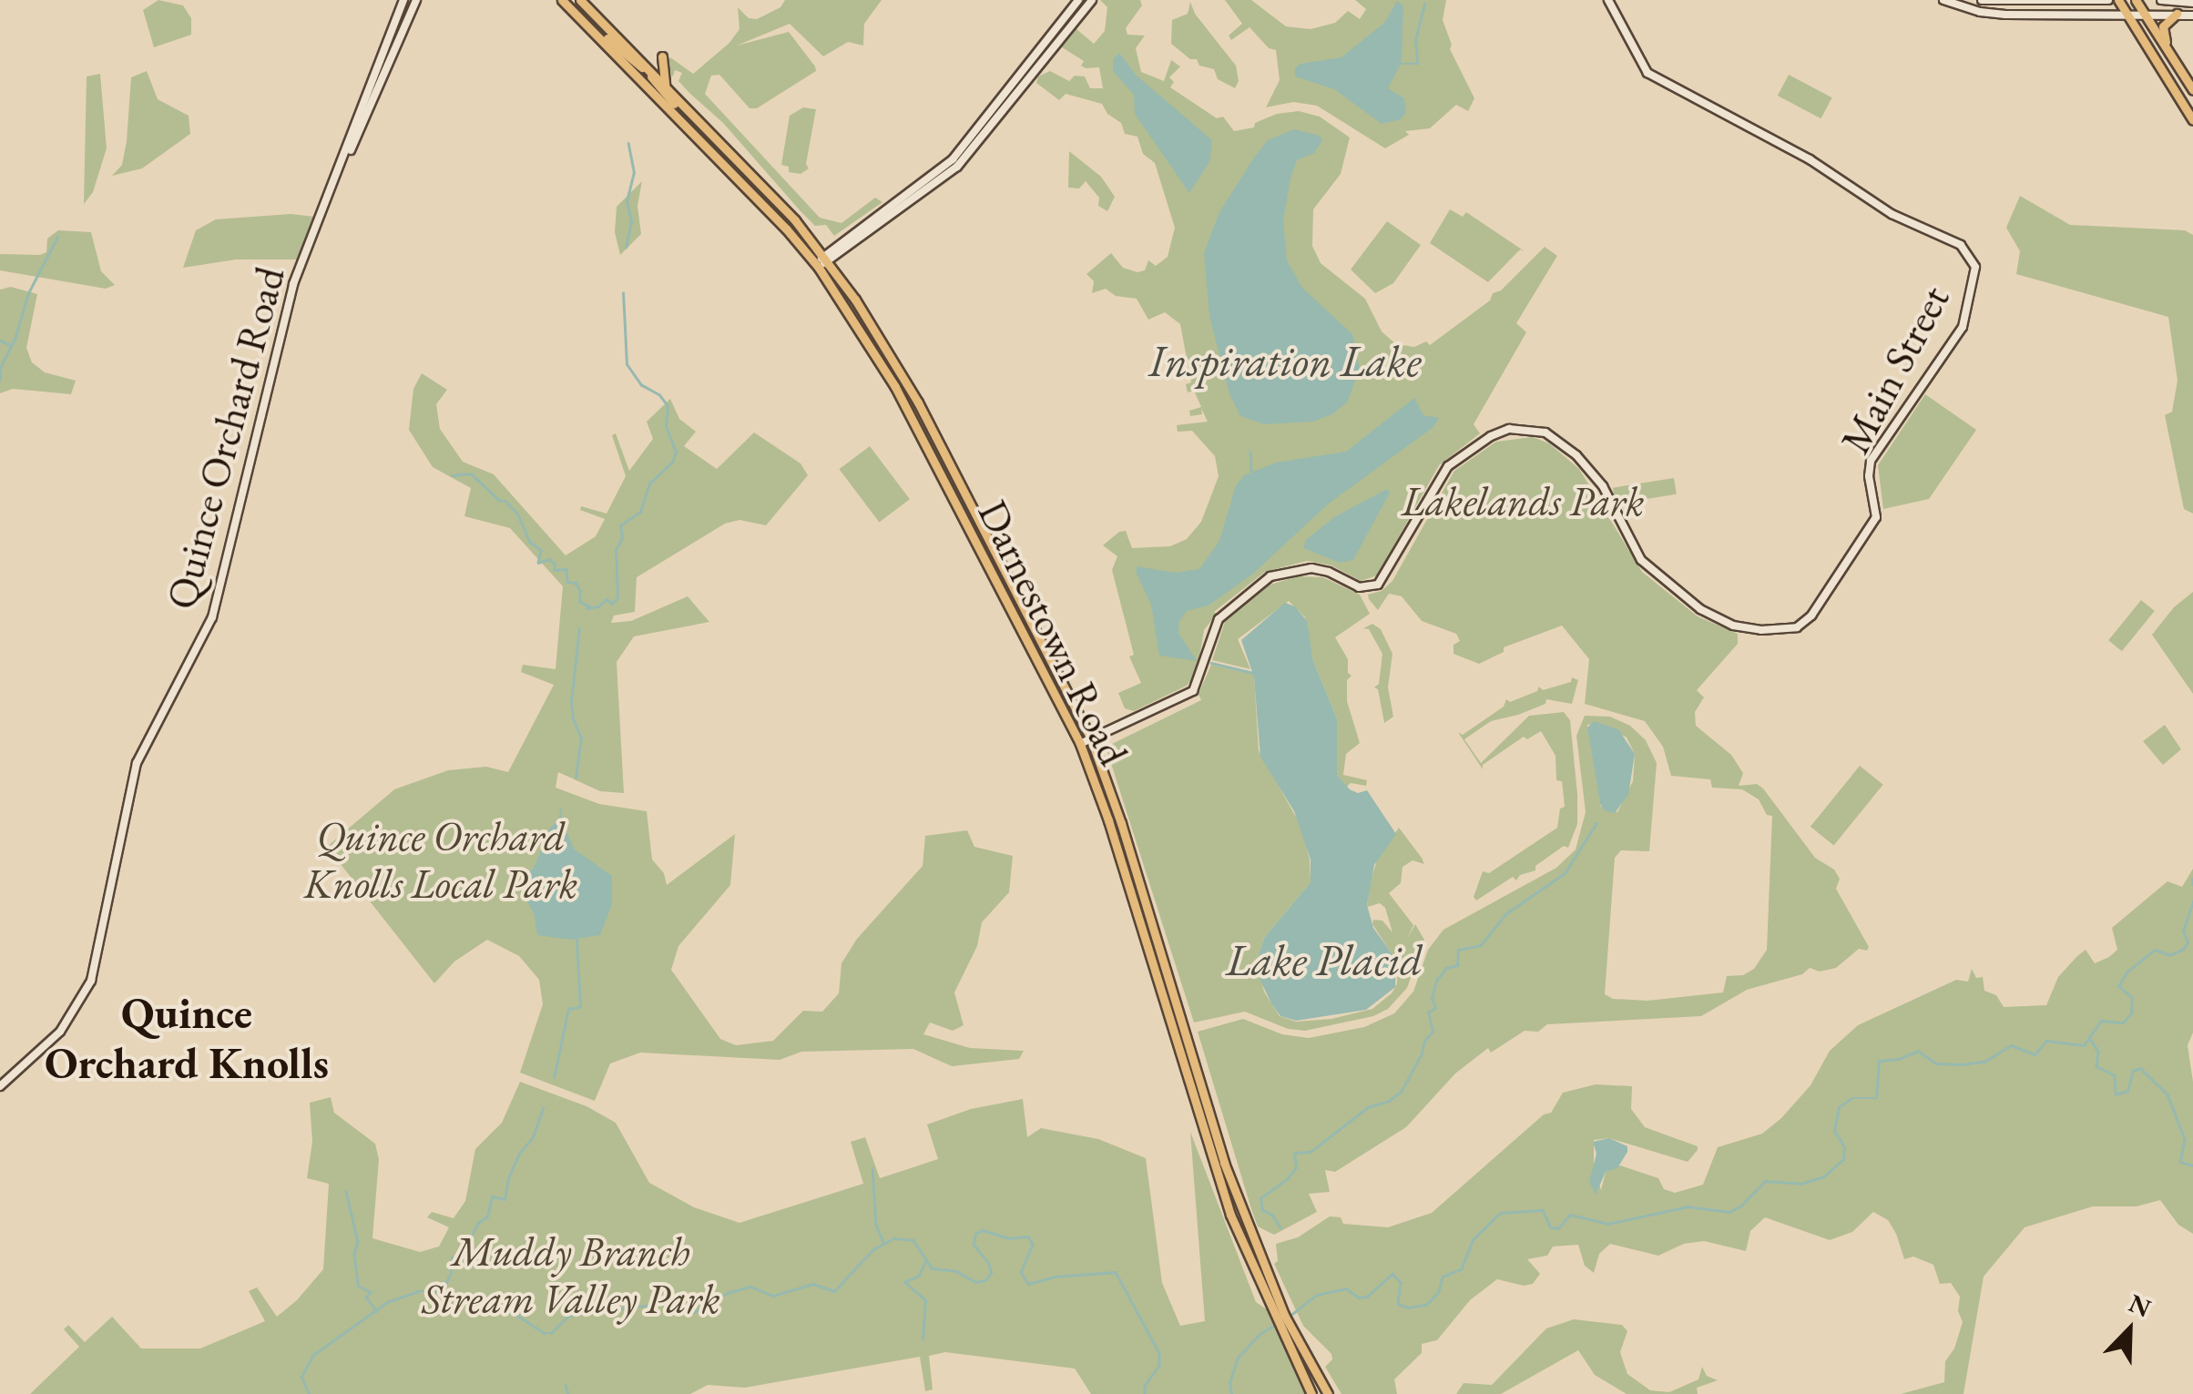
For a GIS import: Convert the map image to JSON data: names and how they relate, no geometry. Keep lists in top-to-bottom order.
{
  "streets": {
    "main road": ["Darnestown Road"],
    "street": ["Main Street", "Quince Orchard Road"]
  },
  "crossings": [
    ["Main Street", "Darnestown Road"]
  ],
  "districts": ["Quince Orchard Knolls"],
  "water": ["Inspiration Lake", "Lake Placid"],
  "parks": ["Lakelands Park", "Quince Orchard Knolls Local Park", "Muddy Branch Stream Valley Park"],
  "north": "top right"
}
